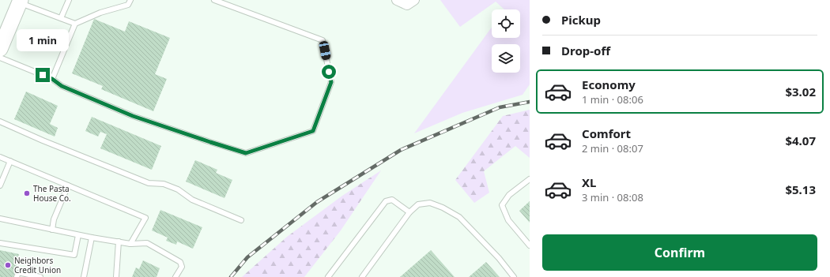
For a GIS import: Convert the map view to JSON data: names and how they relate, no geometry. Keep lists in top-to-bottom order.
{
  "places": ["The Pasta House Co.", "Neighbors Credit Union"],
  "page": {
    "banner": ["Pickup", "Drop-off"],
    "bubble": "1 min",
    "list": [
      {
        "name": "Economy",
        "note": "1 min · 08:06",
        "value": "$3.02"
      },
      {
        "name": "Comfort",
        "note": "2 min · 08:07",
        "value": "$4.07"
      },
      {
        "name": "XL",
        "note": "3 min · 08:08",
        "value": "$5.13"
      }
    ],
    "buttons": "Confirm"
  }
}
